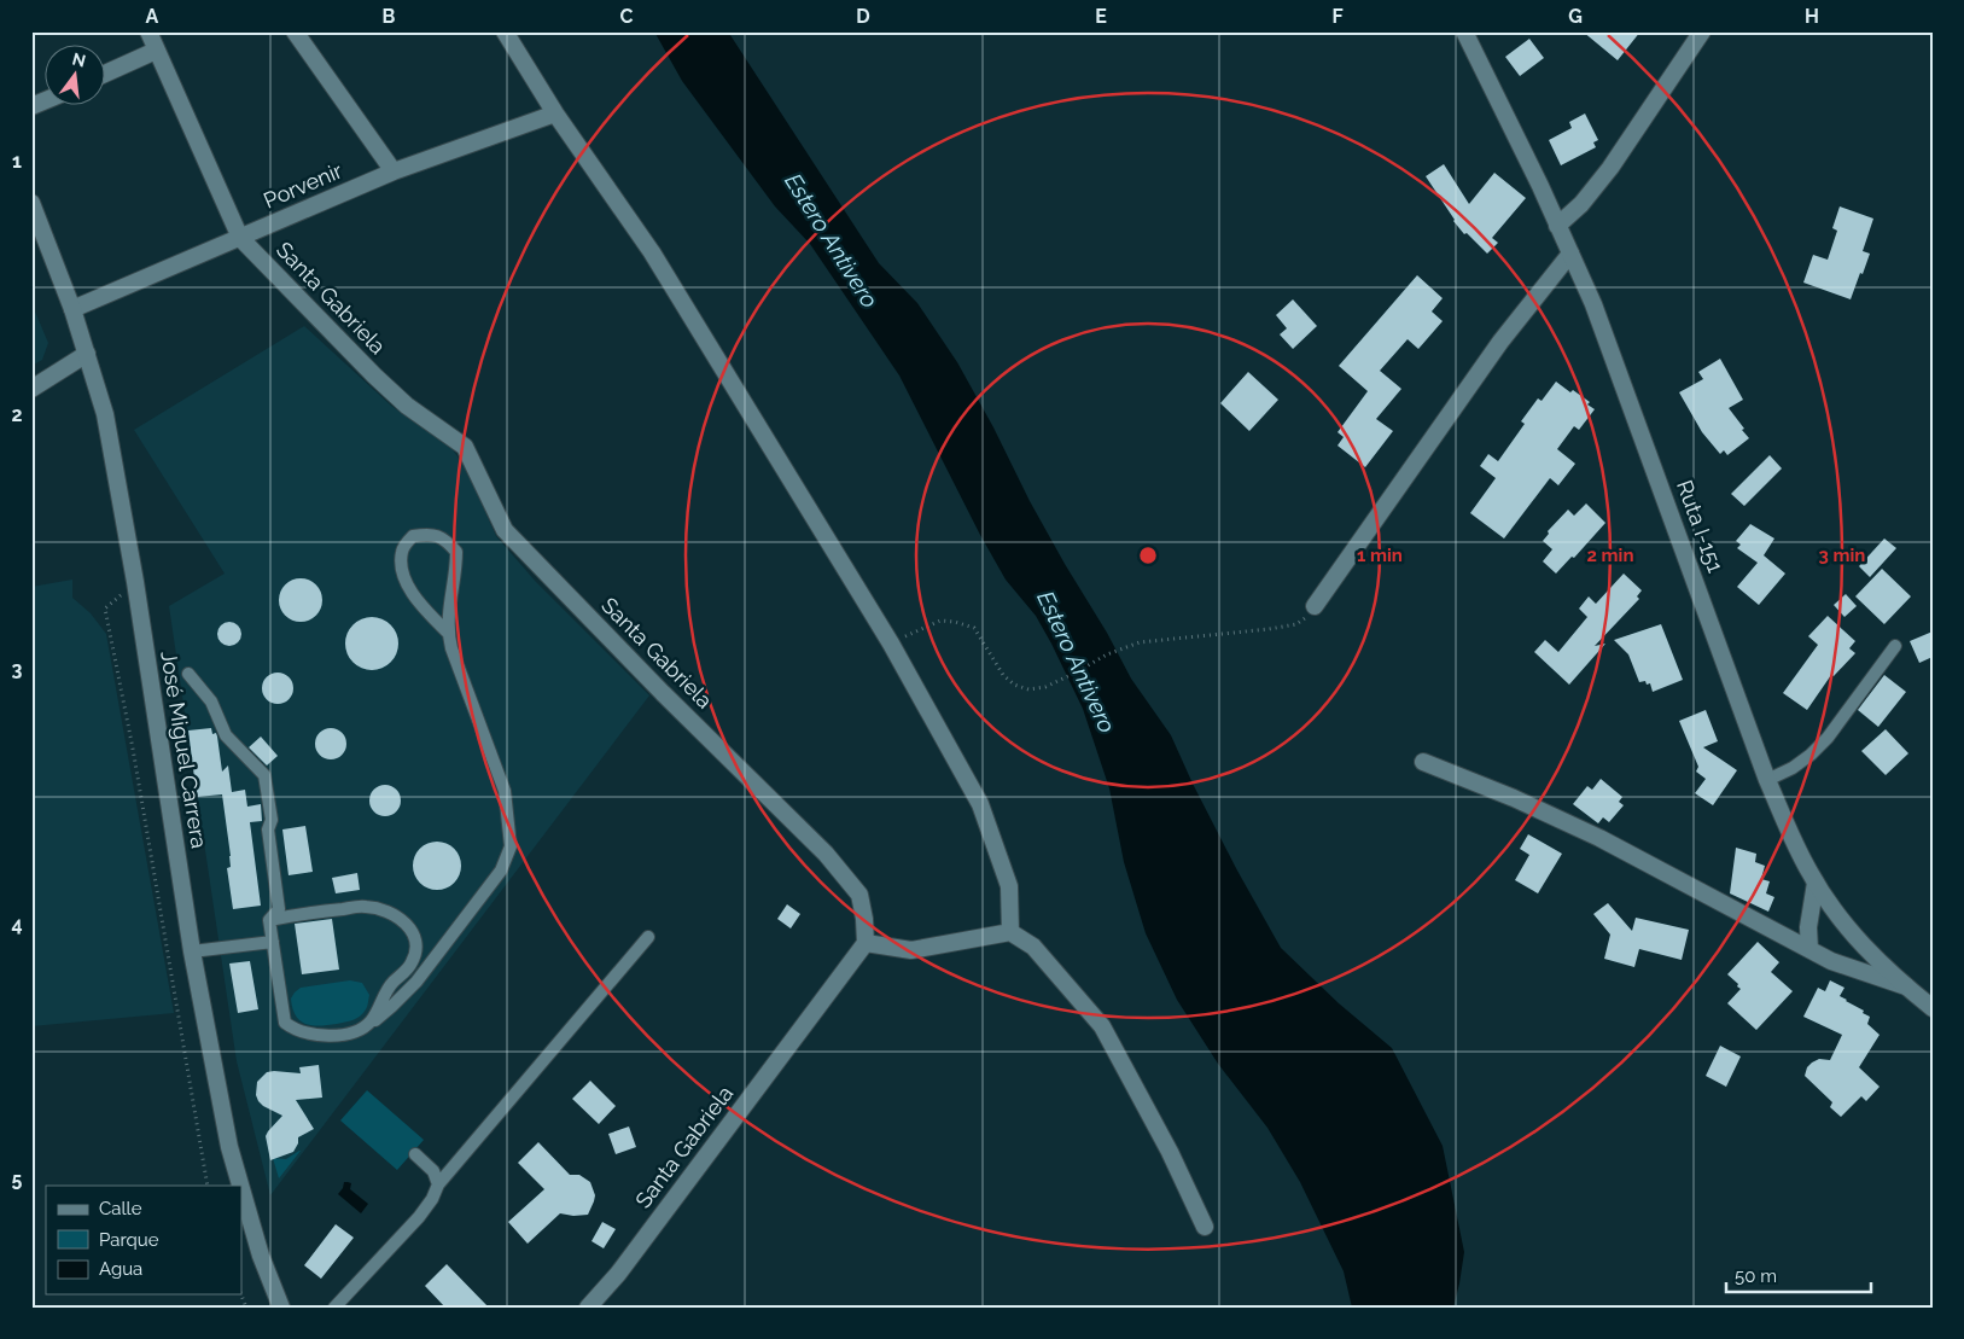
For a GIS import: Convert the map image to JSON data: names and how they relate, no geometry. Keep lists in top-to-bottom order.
{
  "streets": {
    "street": [
      "Porvenir",
      "Santa Gabriela",
      "Ruta I-151",
      "José Miguel Carrera"
    ]
  },
  "crossings": [
    ["Porvenir", "Santa Gabriela"],
    ["Porvenir", "José Miguel Carrera"]
  ],
  "water": ["Estero Antivero"],
  "legend": ["Calle", "Parque", "Agua"],
  "scale_bar": "50 m",
  "north": "top",
  "grid": {
    "columns": [
      "A",
      "B",
      "C",
      "D",
      "E",
      "F",
      "G",
      "H"
    ],
    "rows": [
      "1",
      "2",
      "3",
      "4",
      "5"
    ]
  },
  "rings": ["1 min", "2 min", "3 min"]
}
